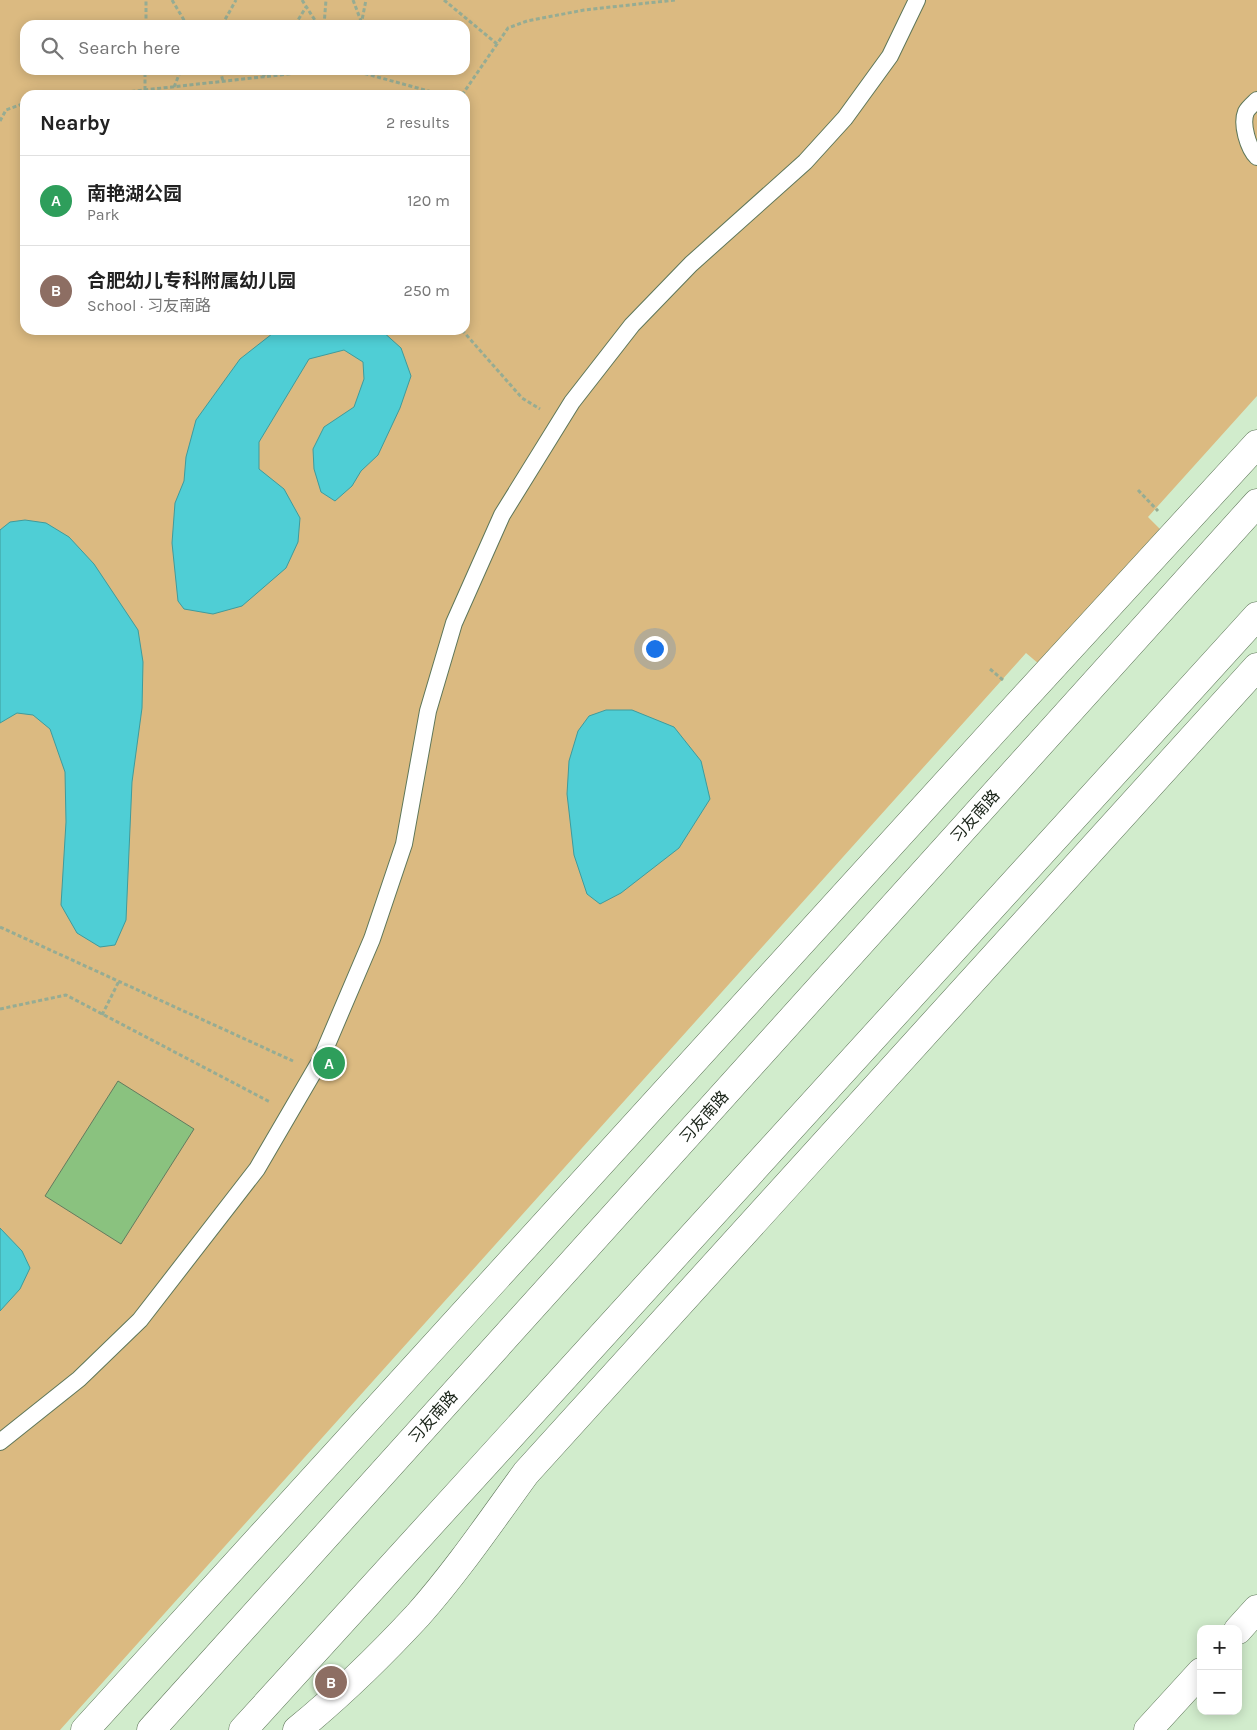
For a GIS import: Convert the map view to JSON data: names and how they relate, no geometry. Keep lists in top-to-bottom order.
{
  "streets": {
    "main road": ["习友南路"]
  },
  "page": {
    "search": "Search here",
    "heading": ["Nearby", "2 results"],
    "list": [
      {
        "mark": "A",
        "name": "南艳湖公园",
        "note": "Park",
        "value": "120 m"
      },
      {
        "mark": "B",
        "name": "合肥幼儿专科附属幼儿园",
        "note": "School · 习友南路",
        "value": "250 m"
      }
    ],
    "pins": ["A", "B"],
    "map_buttons": ["+", "−"]
  }
}
